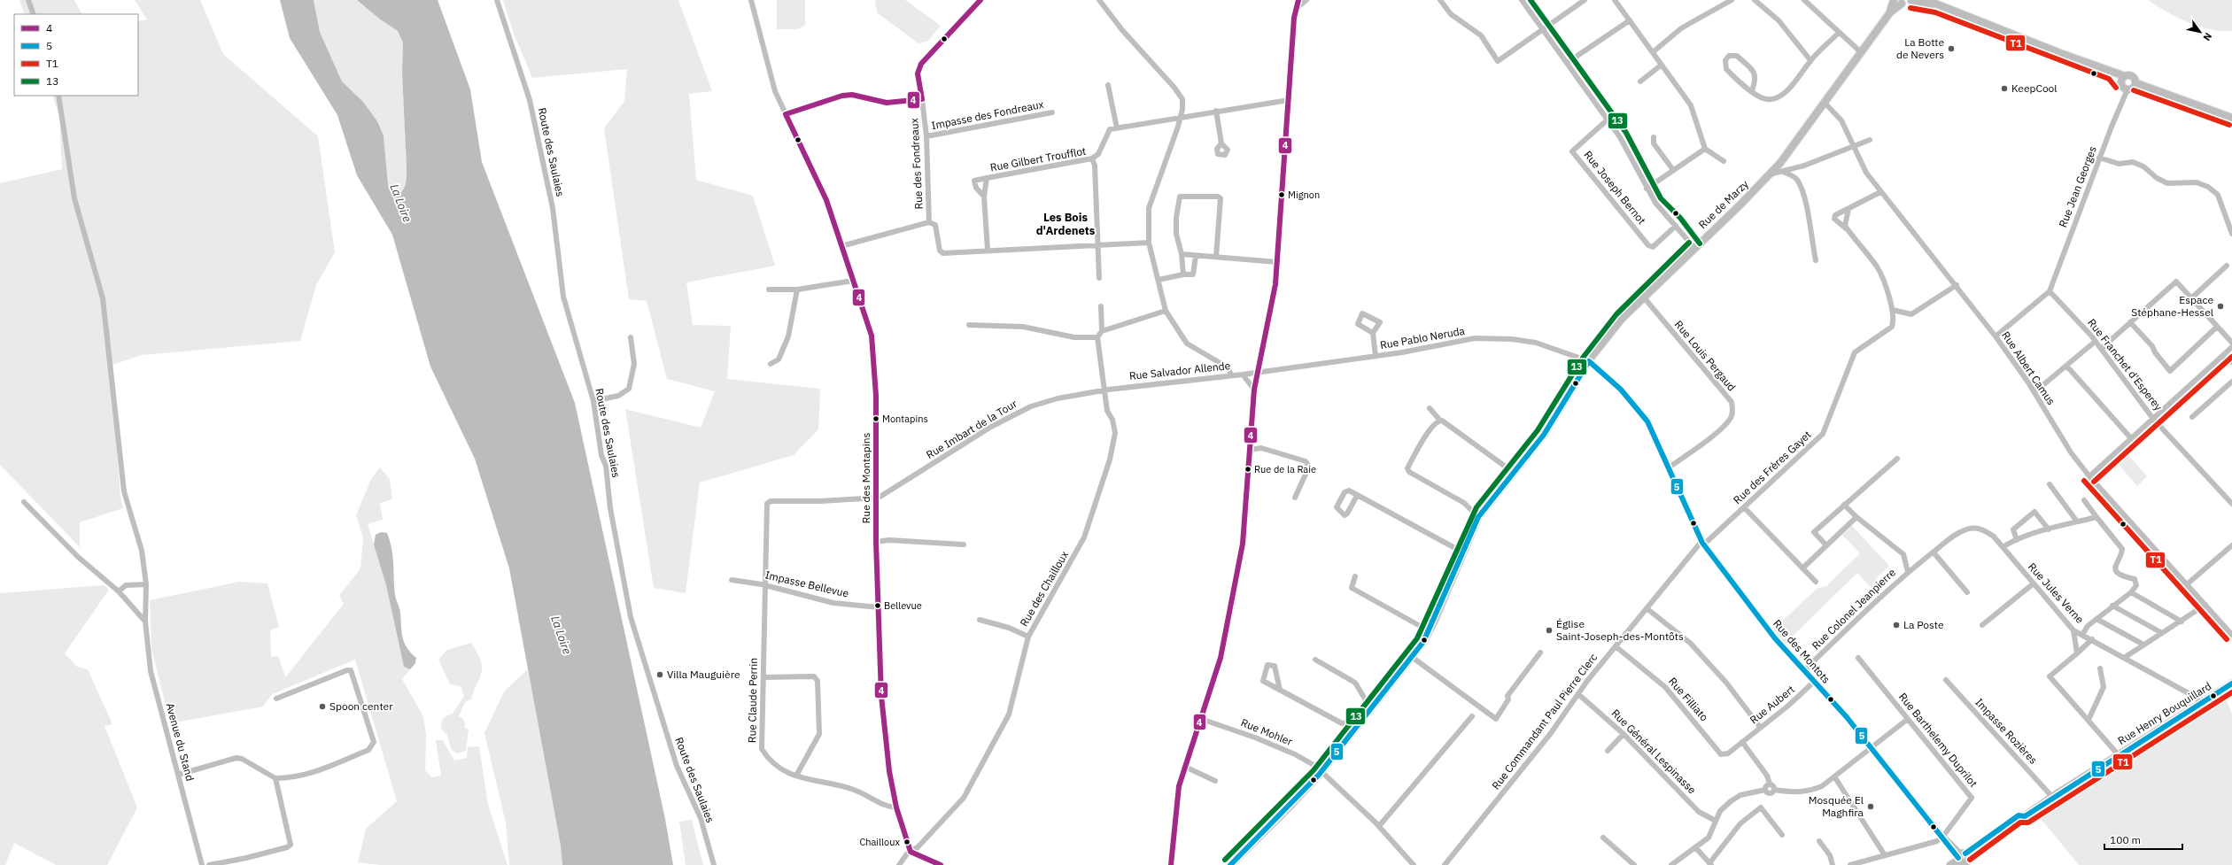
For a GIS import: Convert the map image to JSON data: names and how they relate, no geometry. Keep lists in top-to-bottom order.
{
  "streets": {
    "main road": ["Rue de Marzy", "Rue Henry Bouquillard"],
    "street": [
      "Impasse des Fondreaux",
      "Route des Saulaies",
      "Rue Gilbert Troufflot",
      "Rue des Fondreaux",
      "Rue Jean Georges",
      "Rue Joseph Bernot",
      "Rue Pablo Neruda",
      "Rue Louis Pergaud",
      "Rue Franchet d'Esperey",
      "Rue Albert Camus",
      "Rue Salvador Allende",
      "Rue Imbart de la Tour",
      "Rue des Frères Gayet",
      "Rue des Montapins",
      "Impasse Bellevue",
      "Rue des Chailloux",
      "Rue Jules Verne",
      "Rue Colonel Jeanpierre",
      "Rue des Montots",
      "Rue Filliato",
      "Rue Claude Perrin",
      "Rue Aubert",
      "Rue Commandant Paul Pierre Clerc",
      "Impasse Rozières",
      "Rue Mohler",
      "Rue Barthelemy Duprilot",
      "Avenue du Stand",
      "Rue Général Lespinasse"
    ]
  },
  "crossings": [
    ["Impasse des Fondreaux", "Rue des Fondreaux"],
    ["Rue des Fondreaux", "Rue des Montapins"],
    ["Rue Jean Georges", "Rue Franchet d'Esperey"],
    ["Rue de Marzy", "Rue Pablo Neruda"],
    ["Rue de Marzy", "Rue Louis Pergaud"],
    ["Rue de Marzy", "Rue Albert Camus"],
    ["Rue de Marzy", "Rue des Montots"],
    ["Rue de Marzy", "Rue Mohler"],
    ["Rue Pablo Neruda", "Rue Salvador Allende"],
    ["Rue Pablo Neruda", "Rue des Montots"],
    ["Rue Louis Pergaud", "Rue des Montots"],
    ["Rue Salvador Allende", "Rue Imbart de la Tour"],
    ["Rue Salvador Allende", "Rue des Chailloux"],
    ["Rue Imbart de la Tour", "Rue des Montapins"],
    ["Rue Imbart de la Tour", "Rue des Chailloux"],
    ["Rue Imbart de la Tour", "Rue Claude Perrin"],
    ["Rue des Frères Gayet", "Rue des Montots"],
    ["Rue des Frères Gayet", "Rue Commandant Paul Pierre Clerc"],
    ["Rue des Montapins", "Impasse Bellevue"],
    ["Rue des Montapins", "Rue des Chailloux"],
    ["Rue des Montapins", "Rue Claude Perrin"],
    ["Impasse Bellevue", "Rue Claude Perrin"],
    ["Rue Jules Verne", "Rue Colonel Jeanpierre"],
    ["Rue Jules Verne", "Rue Henry Bouquillard"],
    ["Rue Colonel Jeanpierre", "Rue des Montots"],
    ["Rue des Montots", "Rue Aubert"],
    ["Rue des Montots", "Rue Henry Bouquillard"],
    ["Rue des Montots", "Rue Commandant Paul Pierre Clerc"],
    ["Rue des Montots", "Rue Barthelemy Duprilot"],
    ["Rue Filliato", "Rue Aubert"],
    ["Rue Filliato", "Rue Commandant Paul Pierre Clerc"],
    ["Rue Henry Bouquillard", "Impasse Rozières"],
    ["Rue Commandant Paul Pierre Clerc", "Rue Général Lespinasse"]
  ],
  "districts": ["Les Bois d'Ardenets"],
  "water": ["La Loire"],
  "places": [
    "La Botte de Nevers",
    "KeepCool",
    "Mignon",
    "Espace Stéphane-Hessel",
    "Montapins",
    "Rue de la Raie",
    "Bellevue",
    "La Poste",
    "Église Saint-Joseph-des-Montôts",
    "Villa Mauguière",
    "Spoon center",
    "Mosquée El Maghfira",
    "Chailloux"
  ],
  "lines": [
    "transit line 4",
    "transit line 13",
    "transit line T1",
    "transit line 5"
  ],
  "legend": [
    "4",
    "5",
    "T1",
    "13"
  ],
  "scale_bar": "100 m",
  "north": "bottom right"
}
